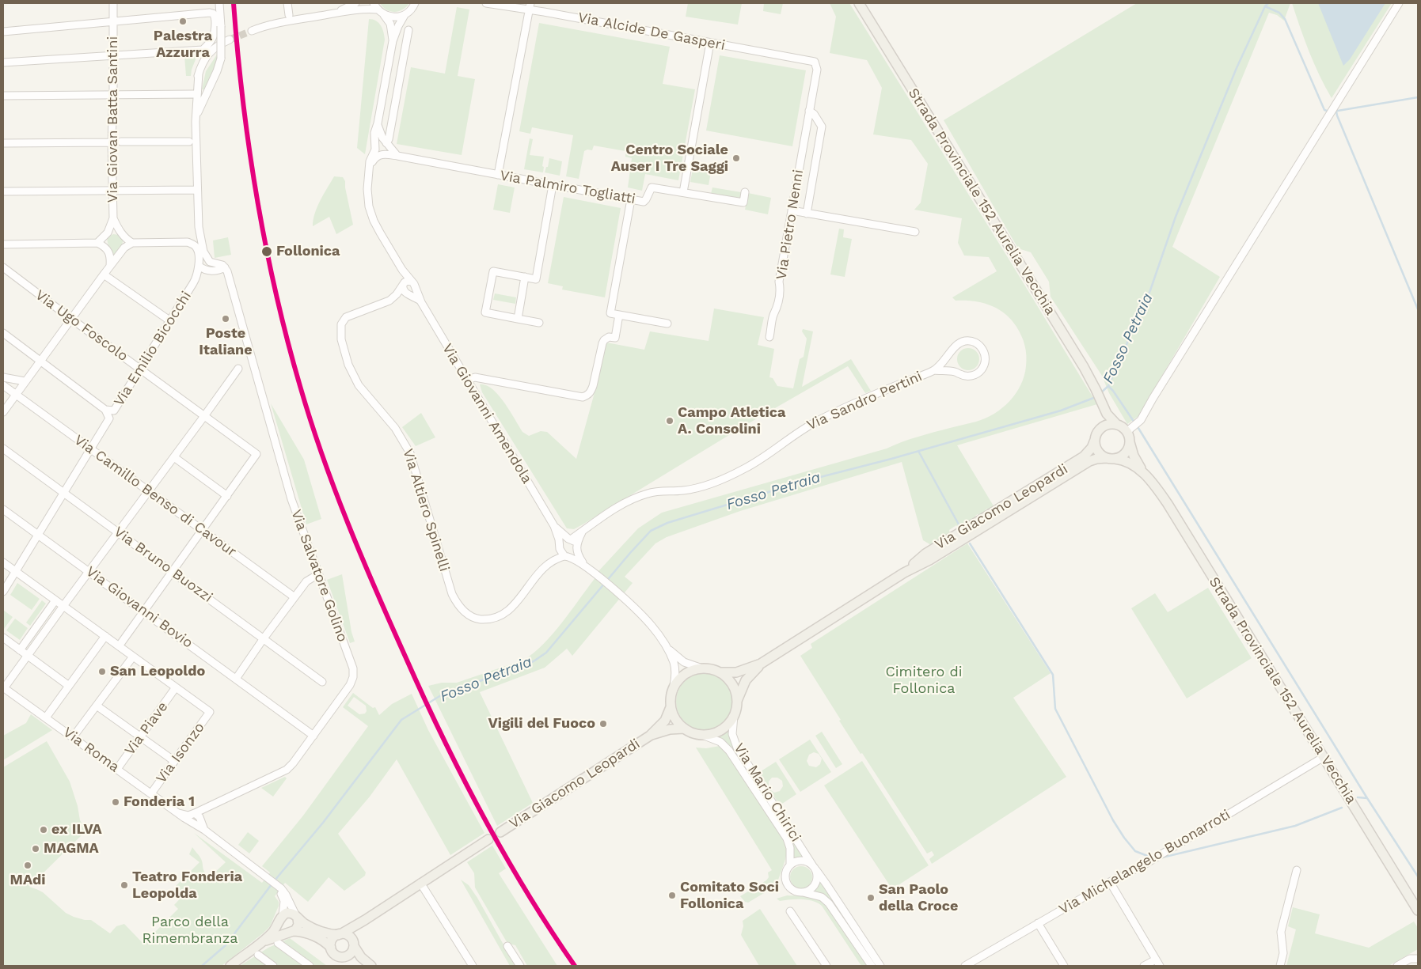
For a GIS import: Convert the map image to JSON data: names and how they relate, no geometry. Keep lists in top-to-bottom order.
{
  "streets": {
    "main road": ["Strada Provinciale 152 Aurelia Vecchia", "Via Giacomo Leopardi"],
    "street": [
      "Via Alcide De Gasperi",
      "Via Giovan Batta Santini",
      "Via Palmiro Togliatti",
      "Via Pietro Nenni",
      "Via Ugo Foscolo",
      "Via Emilio Bicocchi",
      "Via Sandro Pertini",
      "Via Giovanni Amendola",
      "Via Camillo Benso di Cavour",
      "Via Altiero Spinelli",
      "Via Bruno Buozzi",
      "Via Salvatore Golino",
      "Via Giovanni Bovio",
      "Via Piave",
      "Via Roma",
      "Via Isonzo",
      "Via Mario Chirici",
      "Via Michelangelo Buonarroti"
    ]
  },
  "crossings": [
    ["Via Alcide De Gasperi", "Via Pietro Nenni"],
    ["Via Palmiro Togliatti", "Via Giovanni Amendola"],
    ["Strada Provinciale 152 Aurelia Vecchia", "Via Giacomo Leopardi"],
    ["Strada Provinciale 152 Aurelia Vecchia", "Via Michelangelo Buonarroti"],
    ["Via Ugo Foscolo", "Via Emilio Bicocchi"],
    ["Via Emilio Bicocchi", "Via Camillo Benso di Cavour"],
    ["Via Emilio Bicocchi", "Via Bruno Buozzi"],
    ["Via Emilio Bicocchi", "Via Giovanni Bovio"],
    ["Via Sandro Pertini", "Via Giovanni Amendola"],
    ["Via Sandro Pertini", "Via Altiero Spinelli"],
    ["Via Giovanni Amendola", "Via Giacomo Leopardi"],
    ["Via Giovanni Amendola", "Via Altiero Spinelli"],
    ["Via Giovanni Amendola", "Via Mario Chirici"],
    ["Via Giacomo Leopardi", "Via Mario Chirici"],
    ["Via Salvatore Golino", "Via Giovanni Bovio"],
    ["Via Salvatore Golino", "Via Roma"],
    ["Via Piave", "Via Roma"],
    ["Via Piave", "Via Isonzo"],
    ["Via Roma", "Via Isonzo"]
  ],
  "water": ["Fosso Petraia"],
  "parks": ["Cimitero di Follonica", "Parco della Rimembranza"],
  "places": [
    "Palestra Azzurra",
    "Centro Sociale Auser I Tre Saggi",
    "Follonica",
    "Poste Italiane",
    "Campo Atletica A. Consolini",
    "San Leopoldo",
    "Vigili del Fuoco",
    "Fonderia 1",
    "ex ILVA",
    "MAGMA",
    "MAdi",
    "Teatro Fonderia Leopolda",
    "Comitato Soci Follonica",
    "San Paolo della Croce"
  ]
}
